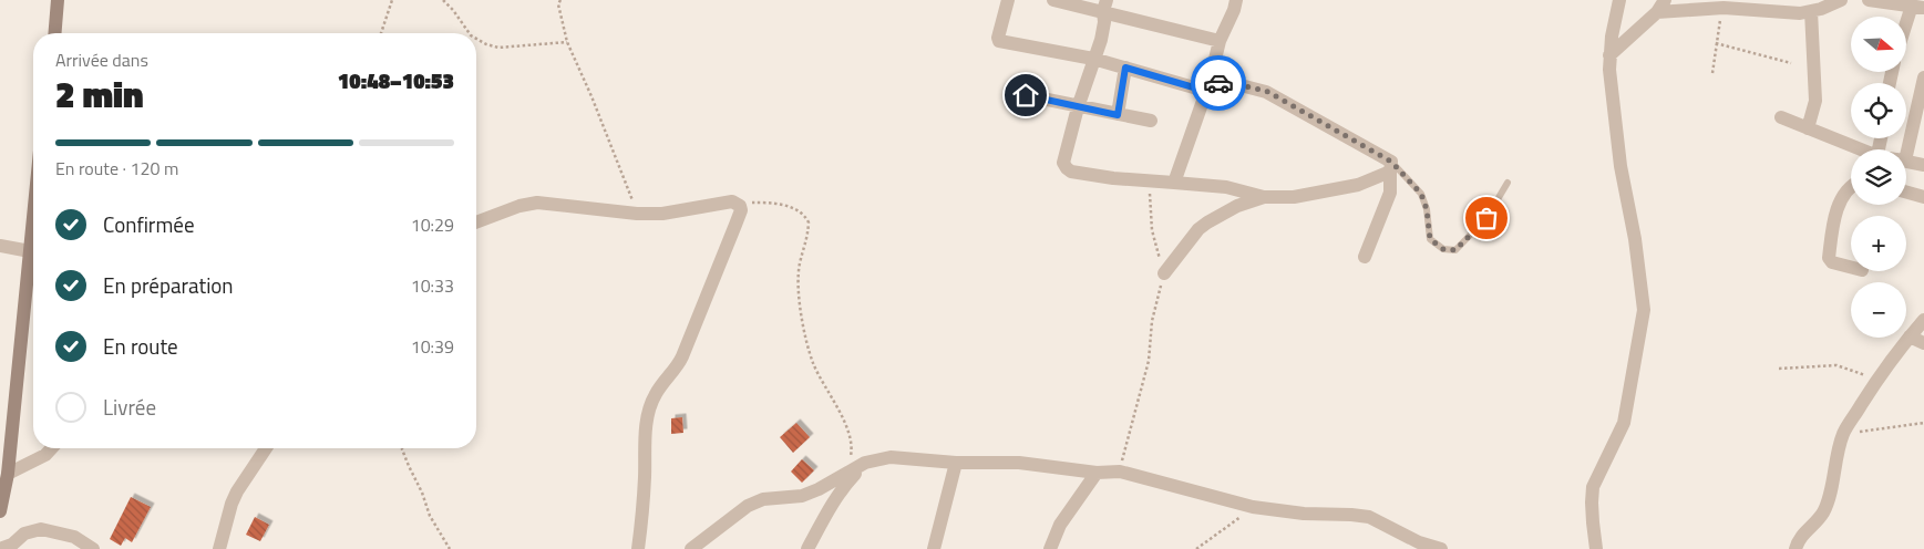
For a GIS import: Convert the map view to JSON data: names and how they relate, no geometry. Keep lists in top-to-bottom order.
{
  "north": "right",
  "page": {
    "map_buttons": ["+", "−"],
    "heading": ["2 min", "Arrivée dans", "10:48–10:53"],
    "bar": "En route · 120 m",
    "list": [
      ["Confirmée", "10:29"],
      ["En préparation", "10:33"],
      ["En route", "10:39"],
      "Livrée"
    ]
  }
}
